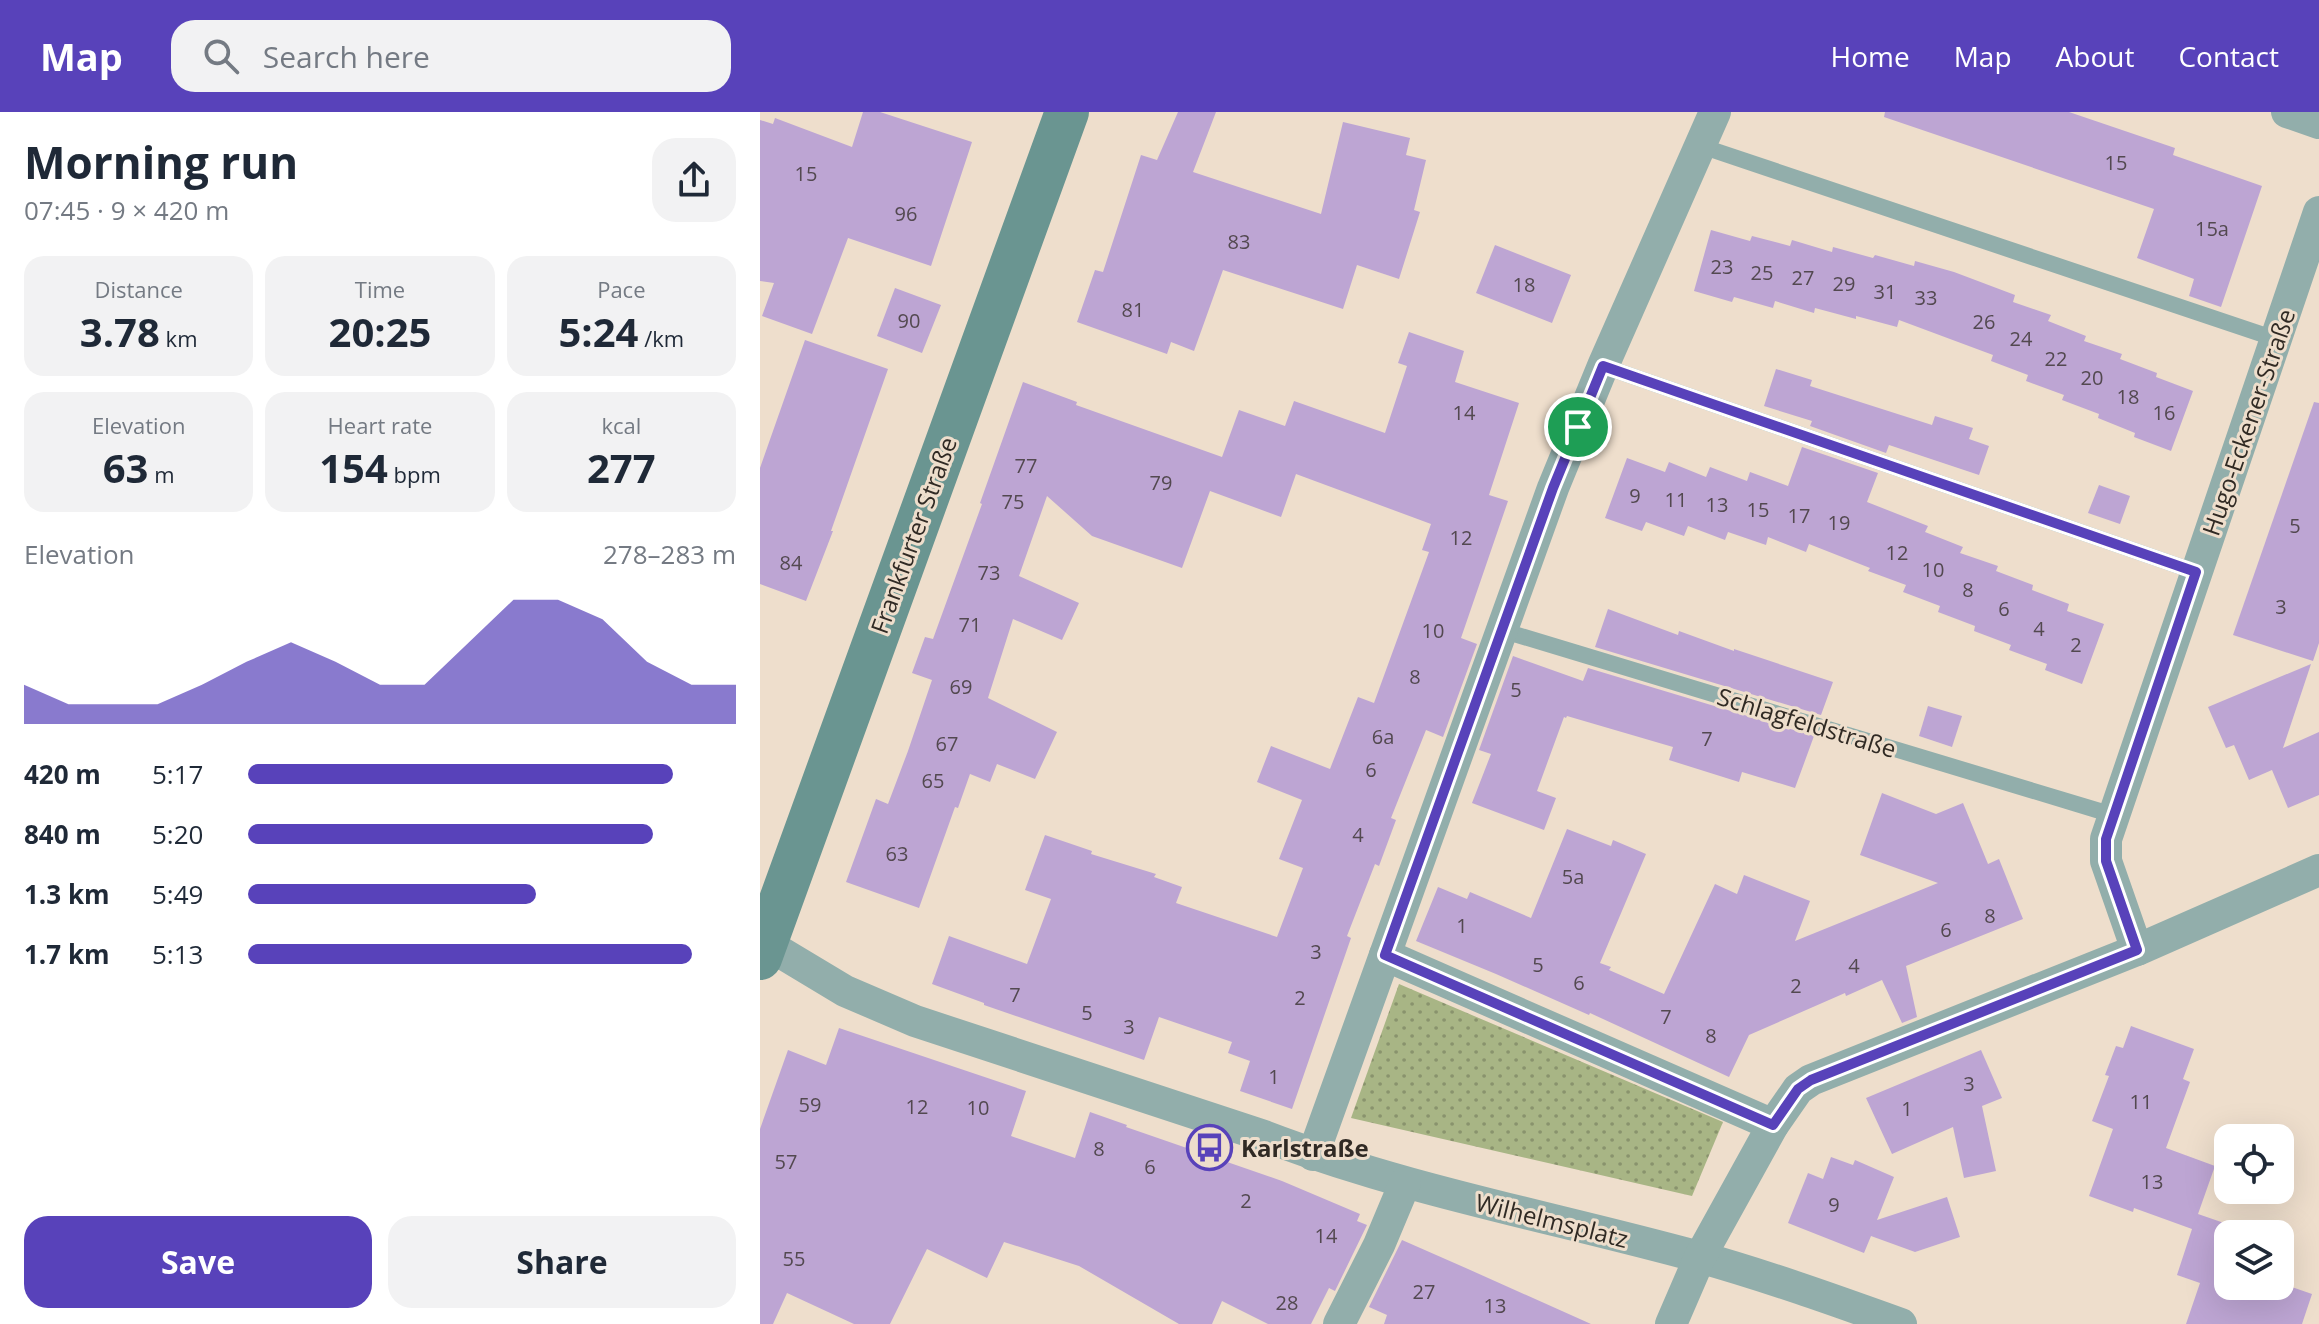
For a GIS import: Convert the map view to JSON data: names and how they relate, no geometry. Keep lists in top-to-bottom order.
{
  "streets": {
    "street": ["Hugo-Eckener-Straße", "Frankfurter Straße", "Wilhelmsplatz"],
    "lane": ["Schlagfeldstraße"]
  },
  "crossings": [
    ["Hugo-Eckener-Straße", "Schlagfeldstraße"]
  ],
  "places": {
    "bus stop": ["Karlstraße"]
  },
  "house_numbers": [
    "15",
    "15",
    "96",
    "15a",
    "83",
    "23",
    "25",
    "27",
    "29",
    "18",
    "31",
    "33",
    "81",
    "90",
    "26",
    "24",
    "22",
    "20",
    "18",
    "14",
    "16",
    "77",
    "79",
    "9",
    "11",
    "75",
    "13",
    "15",
    "17",
    "19",
    "5",
    "12",
    "12",
    "84",
    "10",
    "73",
    "8",
    "3",
    "6",
    "71",
    "4",
    "10",
    "2",
    "8",
    "69",
    "5",
    "6a",
    "7",
    "67",
    "6",
    "65",
    "4",
    "63",
    "5a",
    "8",
    "1",
    "6",
    "3",
    "5",
    "4",
    "6",
    "2",
    "7",
    "2",
    "5",
    "7",
    "3",
    "8",
    "1",
    "3",
    "11",
    "59",
    "12",
    "10",
    "1",
    "8",
    "57",
    "6",
    "13",
    "2",
    "9",
    "14",
    "55",
    "27",
    "28",
    "13"
  ],
  "page": {
    "header": "Map",
    "search": "Search here",
    "nav": [
      "Home",
      "Map",
      "About",
      "Contact"
    ],
    "heading": ["Morning run", "07:45 · 9 × 420 m"],
    "stats": [
      ["Distance", "3.78 km"],
      ["Time", "20:25"],
      ["Pace", "5:24 /km"],
      ["Elevation", "63 m"],
      ["Heart rate", "154 bpm"],
      ["kcal", "277"]
    ],
    "chart": ["Elevation", "278–283 m"],
    "list": [
      {
        "name": "420 m",
        "note": "5:17"
      },
      {
        "name": "840 m",
        "note": "5:20"
      },
      {
        "name": "1.3 km",
        "note": "5:49"
      },
      {
        "name": "1.7 km",
        "note": "5:13"
      }
    ],
    "buttons": ["Save", "Share"]
  }
}
